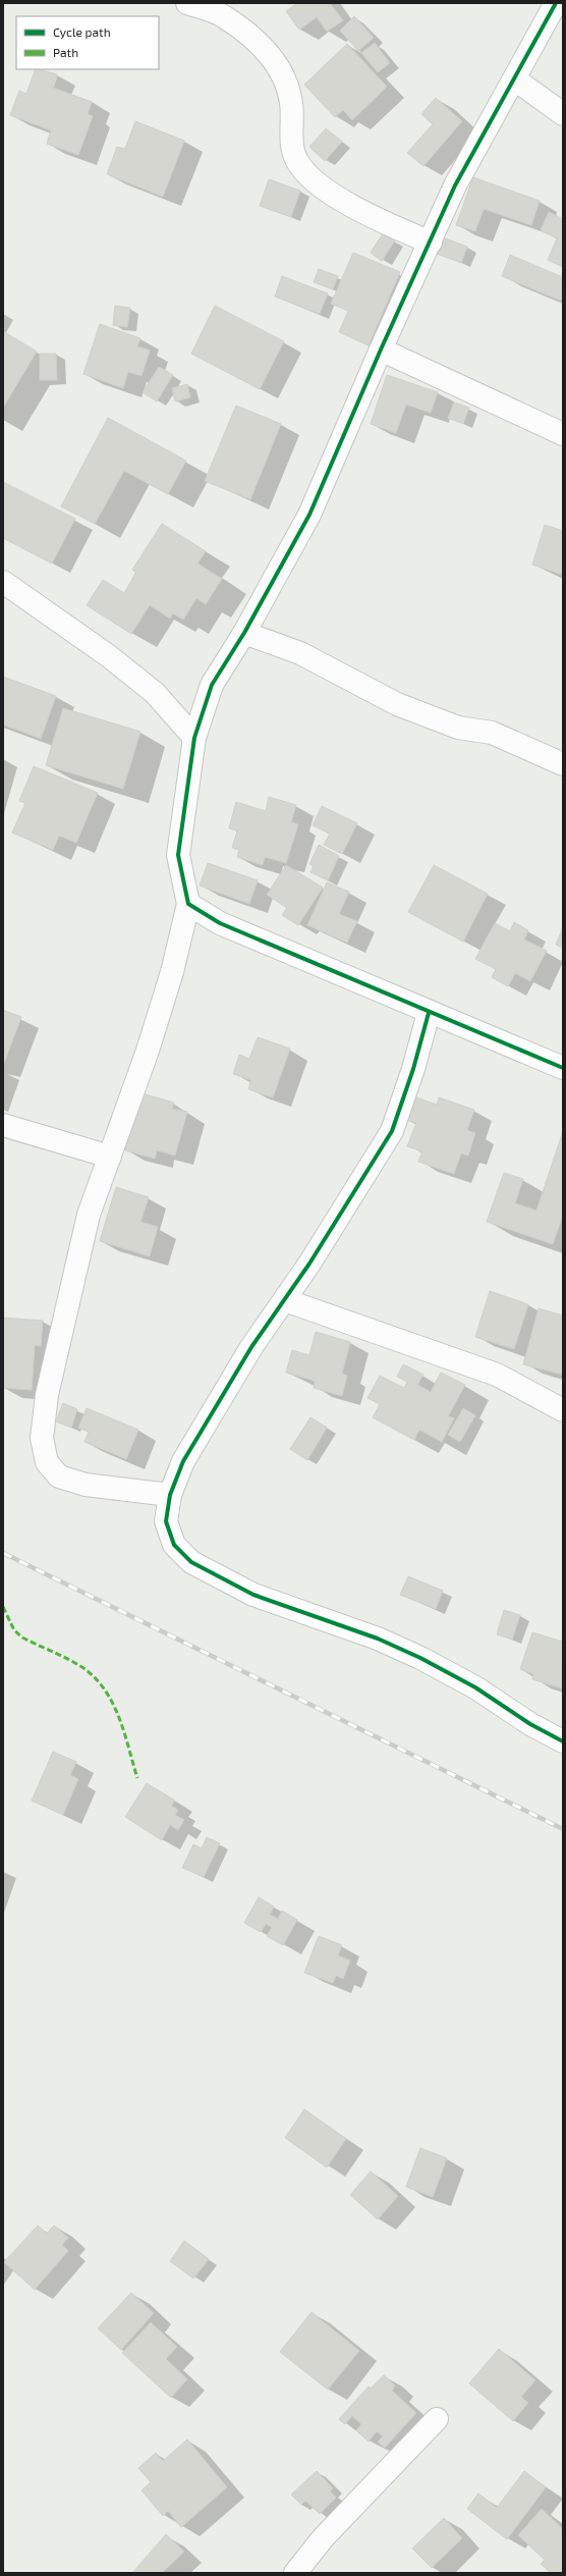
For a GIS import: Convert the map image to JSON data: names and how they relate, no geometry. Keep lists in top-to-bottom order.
{
  "legend": ["Cycle path", "Path"]
}
